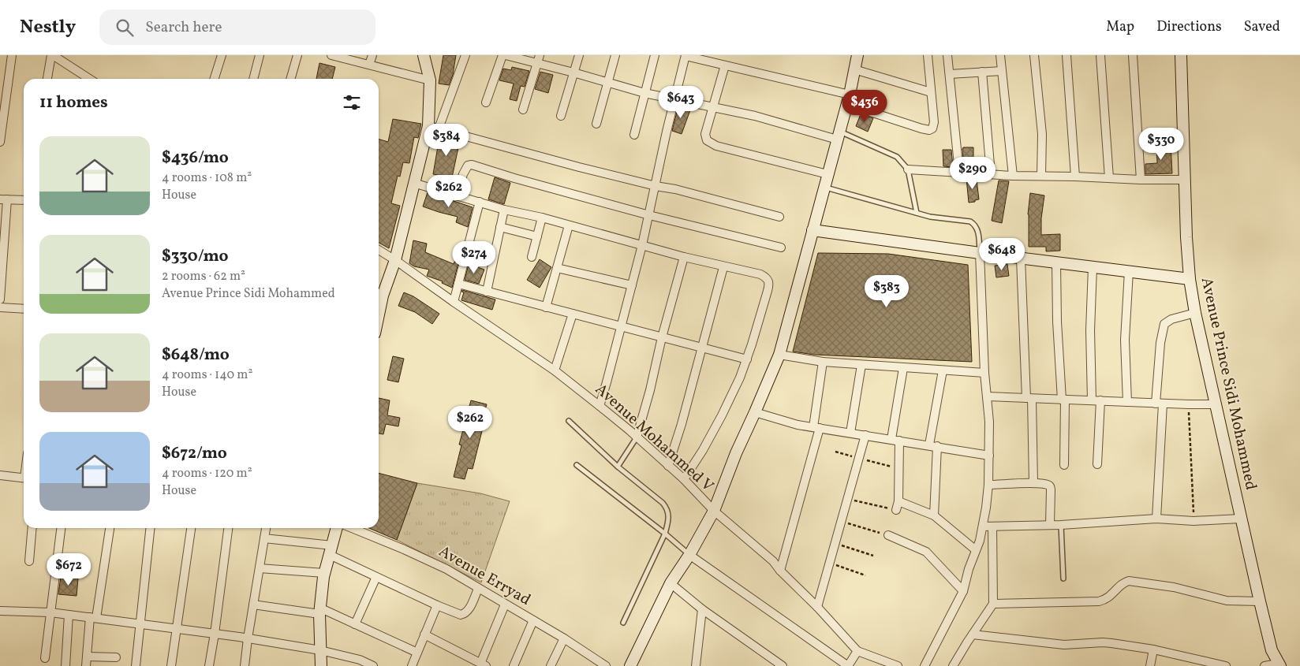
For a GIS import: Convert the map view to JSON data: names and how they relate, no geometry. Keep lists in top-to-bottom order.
{
  "streets": {
    "street": ["Avenue Prince Sidi Mohammed", "Avenue Mohammed V", "Avenue Erryad"]
  },
  "page": {
    "header": "Nestly",
    "search": "Search here",
    "nav": ["Map", "Directions", "Saved"],
    "heading": "11 homes",
    "price": [
      "$643",
      "$436",
      "$384",
      "$330",
      "$290",
      "$262",
      "$648",
      "$274",
      "$383",
      "$262",
      "$672"
    ],
    "list": [
      {
        "name": "$436/mo",
        "note": "4 rooms · 108 m² · House"
      },
      {
        "name": "$330/mo",
        "note": "2 rooms · 62 m² · Avenue Prince Sidi Mohammed"
      },
      {
        "name": "$648/mo",
        "note": "4 rooms · 140 m² · House"
      },
      {
        "name": "$672/mo",
        "note": "4 rooms · 120 m² · House"
      }
    ]
  }
}
